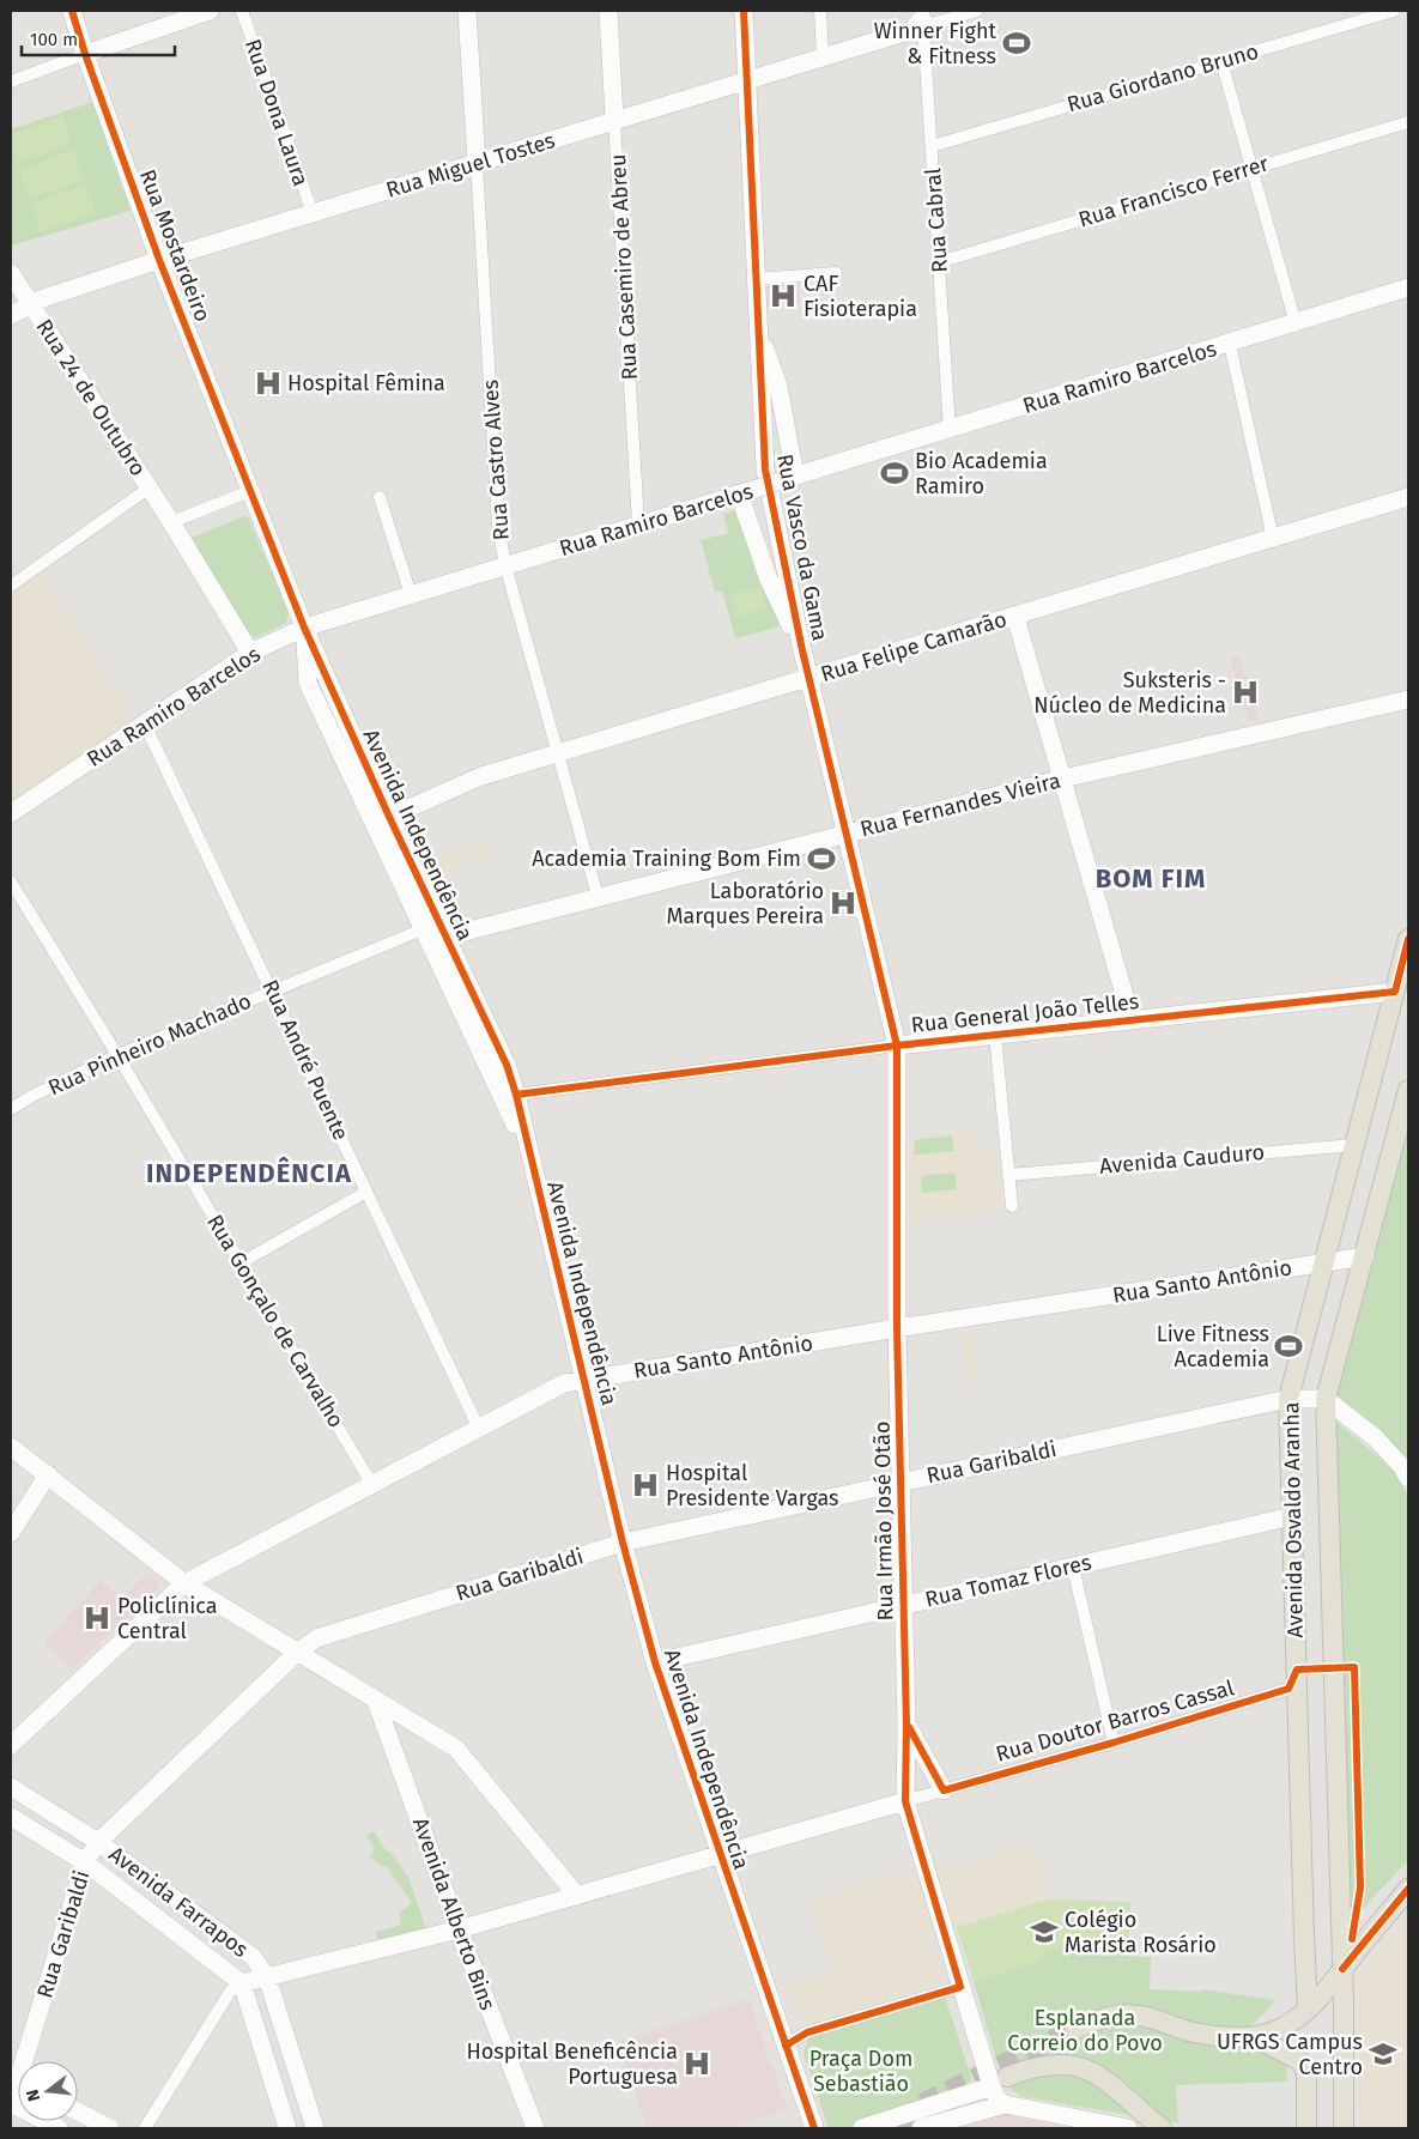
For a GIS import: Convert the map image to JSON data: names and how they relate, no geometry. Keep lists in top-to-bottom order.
{
  "streets": {
    "main road": ["Avenida Osvaldo Aranha"],
    "street": [
      "Rua Giordano Bruno",
      "Rua Dona Laura",
      "Rua Miguel Tostes",
      "Rua Francisco Ferrer",
      "Rua Cabral",
      "Rua Mostardeiro",
      "Rua Casemiro de Abreu",
      "Rua Ramiro Barcelos",
      "Rua 24 de Outubro",
      "Rua Castro Alves",
      "Rua Vasco da Gama",
      "Rua Felipe Camarão",
      "Rua Fernandes Vieira",
      "Avenida Independência",
      "Rua General João Telles",
      "Rua Pinheiro Machado",
      "Rua André Puente",
      "Avenida Cauduro",
      "Rua Santo Antônio",
      "Rua Gonçalo de Carvalho",
      "Rua Garibaldi",
      "Rua Irmão José Otão",
      "Rua Tomaz Flores",
      "Rua Doutor Barros Cassal",
      "Avenida Farrapos",
      "Avenida Alberto Bins"
    ]
  },
  "crossings": [
    ["Rua Giordano Bruno", "Rua Cabral"],
    ["Rua Dona Laura", "Rua Miguel Tostes"],
    ["Rua Miguel Tostes", "Rua Cabral"],
    ["Rua Miguel Tostes", "Rua Mostardeiro"],
    ["Rua Miguel Tostes", "Rua Casemiro de Abreu"],
    ["Rua Miguel Tostes", "Rua 24 de Outubro"],
    ["Rua Miguel Tostes", "Rua Castro Alves"],
    ["Rua Miguel Tostes", "Rua Vasco da Gama"],
    ["Rua Francisco Ferrer", "Rua Cabral"],
    ["Rua Cabral", "Rua Ramiro Barcelos"],
    ["Rua Mostardeiro", "Avenida Independência"],
    ["Rua Casemiro de Abreu", "Rua Ramiro Barcelos"],
    ["Rua Ramiro Barcelos", "Rua 24 de Outubro"],
    ["Rua Ramiro Barcelos", "Rua Castro Alves"],
    ["Rua Ramiro Barcelos", "Avenida Independência"],
    ["Rua Ramiro Barcelos", "Rua André Puente"],
    ["Rua Castro Alves", "Rua Felipe Camarão"],
    ["Rua Castro Alves", "Rua Fernandes Vieira"],
    ["Rua Vasco da Gama", "Rua Felipe Camarão"],
    ["Rua Vasco da Gama", "Rua Fernandes Vieira"],
    ["Rua Vasco da Gama", "Rua General João Telles"],
    ["Rua Vasco da Gama", "Rua Irmão José Otão"],
    ["Rua Felipe Camarão", "Avenida Independência"],
    ["Rua Fernandes Vieira", "Avenida Independência"],
    ["Avenida Independência", "Rua General João Telles"],
    ["Avenida Independência", "Rua Pinheiro Machado"],
    ["Avenida Independência", "Rua Santo Antônio"],
    ["Avenida Independência", "Rua Garibaldi"],
    ["Avenida Independência", "Rua Tomaz Flores"],
    ["Avenida Independência", "Rua Doutor Barros Cassal"],
    ["Rua General João Telles", "Avenida Osvaldo Aranha"],
    ["Rua General João Telles", "Rua Irmão José Otão"],
    ["Rua Pinheiro Machado", "Rua André Puente"],
    ["Rua Pinheiro Machado", "Rua Gonçalo de Carvalho"],
    ["Rua André Puente", "Rua Santo Antônio"],
    ["Avenida Cauduro", "Avenida Osvaldo Aranha"],
    ["Rua Santo Antônio", "Rua Gonçalo de Carvalho"],
    ["Rua Santo Antônio", "Avenida Osvaldo Aranha"],
    ["Rua Santo Antônio", "Rua Irmão José Otão"],
    ["Rua Garibaldi", "Avenida Osvaldo Aranha"],
    ["Rua Garibaldi", "Rua Irmão José Otão"],
    ["Rua Garibaldi", "Avenida Farrapos"],
    ["Avenida Osvaldo Aranha", "Rua Tomaz Flores"],
    ["Avenida Osvaldo Aranha", "Rua Doutor Barros Cassal"],
    ["Rua Irmão José Otão", "Rua Tomaz Flores"],
    ["Rua Irmão José Otão", "Rua Doutor Barros Cassal"],
    ["Rua Doutor Barros Cassal", "Avenida Farrapos"],
    ["Rua Doutor Barros Cassal", "Avenida Alberto Bins"]
  ],
  "districts": ["BOM FIM", "INDEPENDÊNCIA"],
  "parks": ["Esplanada Correio do Povo", "Praça Dom Sebastião"],
  "places": {
    "sports": [
      "Winner Fight & Fitness",
      "Bio Academia Ramiro",
      "Academia Training Bom Fim",
      "Live Fitness Academia"
    ],
    "hospital": [
      "CAF Fisioterapia",
      "Hospital Fêmina",
      "Suksteris - Núcleo de Medicina",
      "Laboratório Marques Pereira",
      "Hospital Presidente Vargas",
      "Policlínica Central",
      "Hospital Beneficência Portuguesa"
    ],
    "school or university": ["Colégio Marista Rosário", "UFRGS Campus Centro"]
  },
  "scale_bar": "100 m",
  "north": "left"
}
